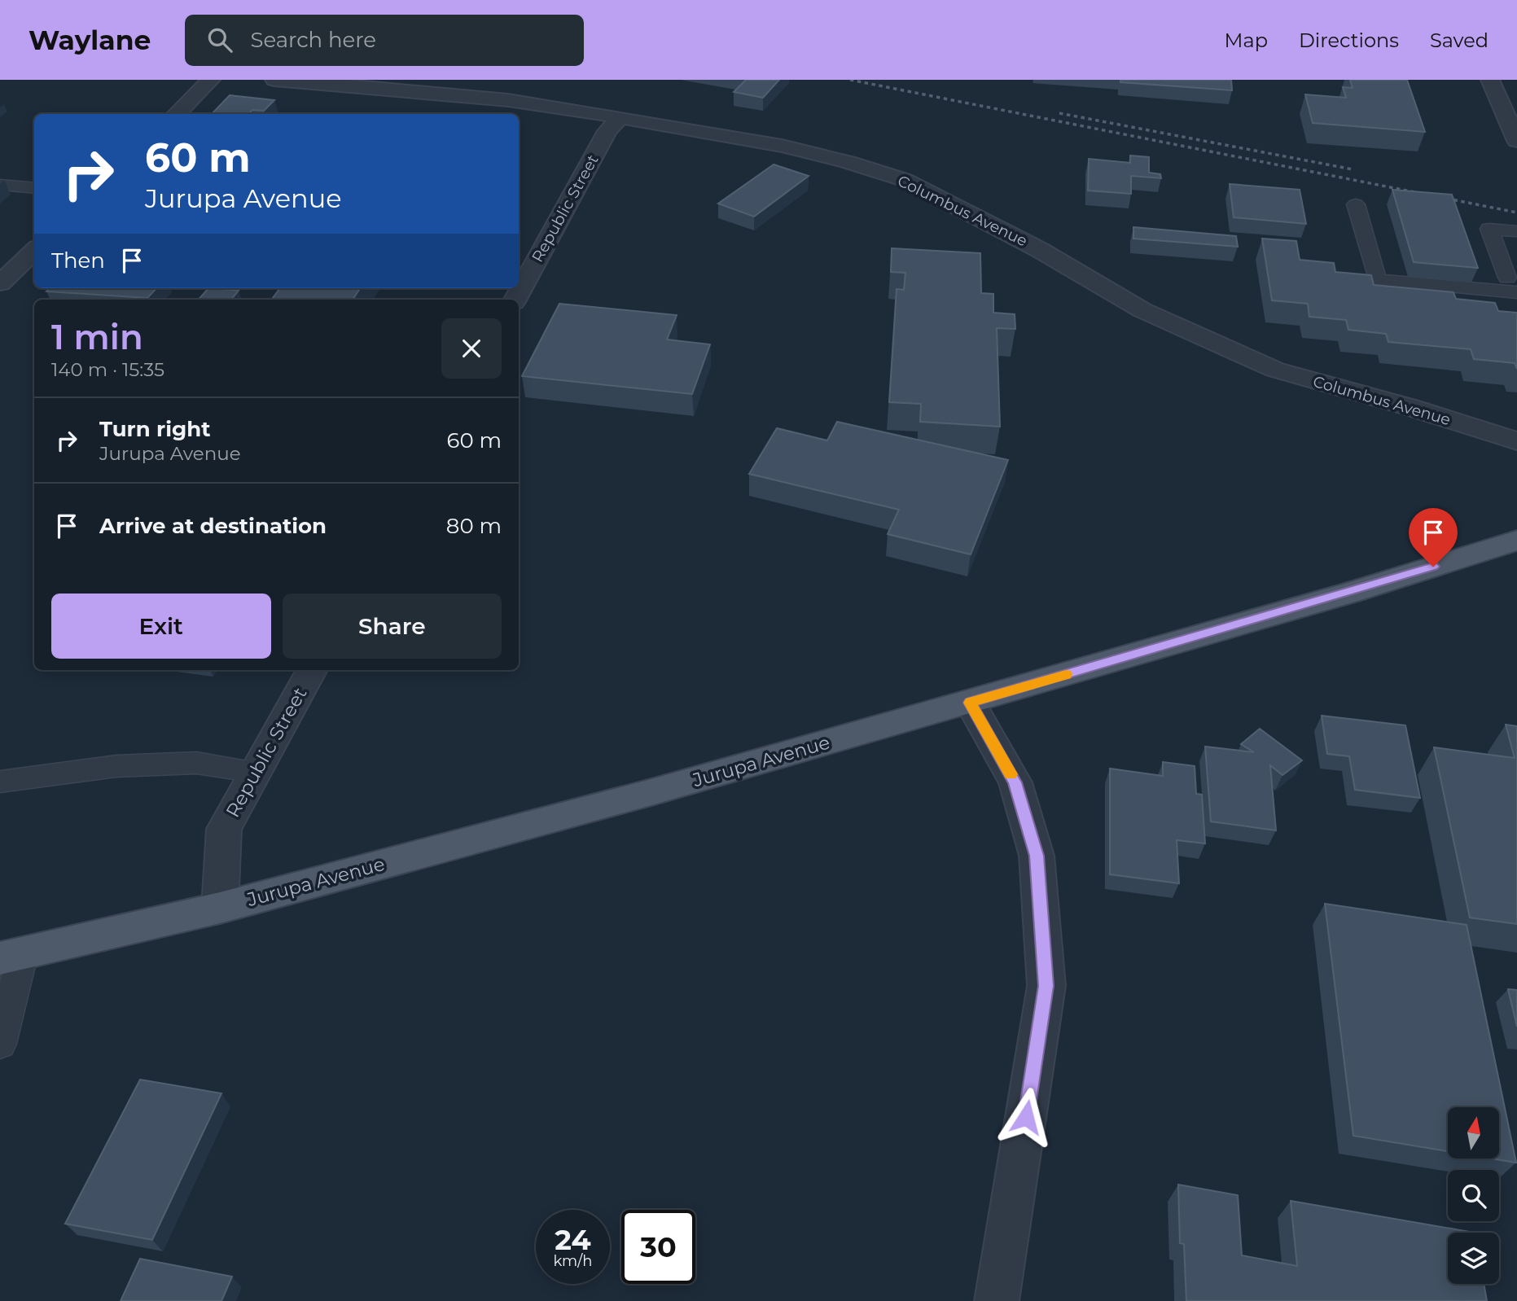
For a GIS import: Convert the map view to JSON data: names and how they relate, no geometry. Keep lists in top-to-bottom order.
{
  "streets": {
    "main road": ["Jurupa Avenue"],
    "street": ["Republic Street", "Columbus Avenue"]
  },
  "crossings": [
    ["Republic Street", "Columbus Avenue"],
    ["Republic Street", "Jurupa Avenue"]
  ],
  "north": "top",
  "page": {
    "header": "Waylane",
    "search": "Search here",
    "nav": ["Map", "Directions", "Saved"],
    "turn": ["60 m", "Jurupa Avenue"],
    "then": "Then",
    "heading": ["1 min", "140 m · 15:35"],
    "list": [
      {
        "name": "Turn right",
        "note": "Jurupa Avenue",
        "value": "60 m"
      },
      {
        "name": "Arrive at destination",
        "value": "80 m"
      }
    ],
    "buttons": ["Exit", "Share"],
    "speed": "24 km/h",
    "limit": "30"
  }
}
